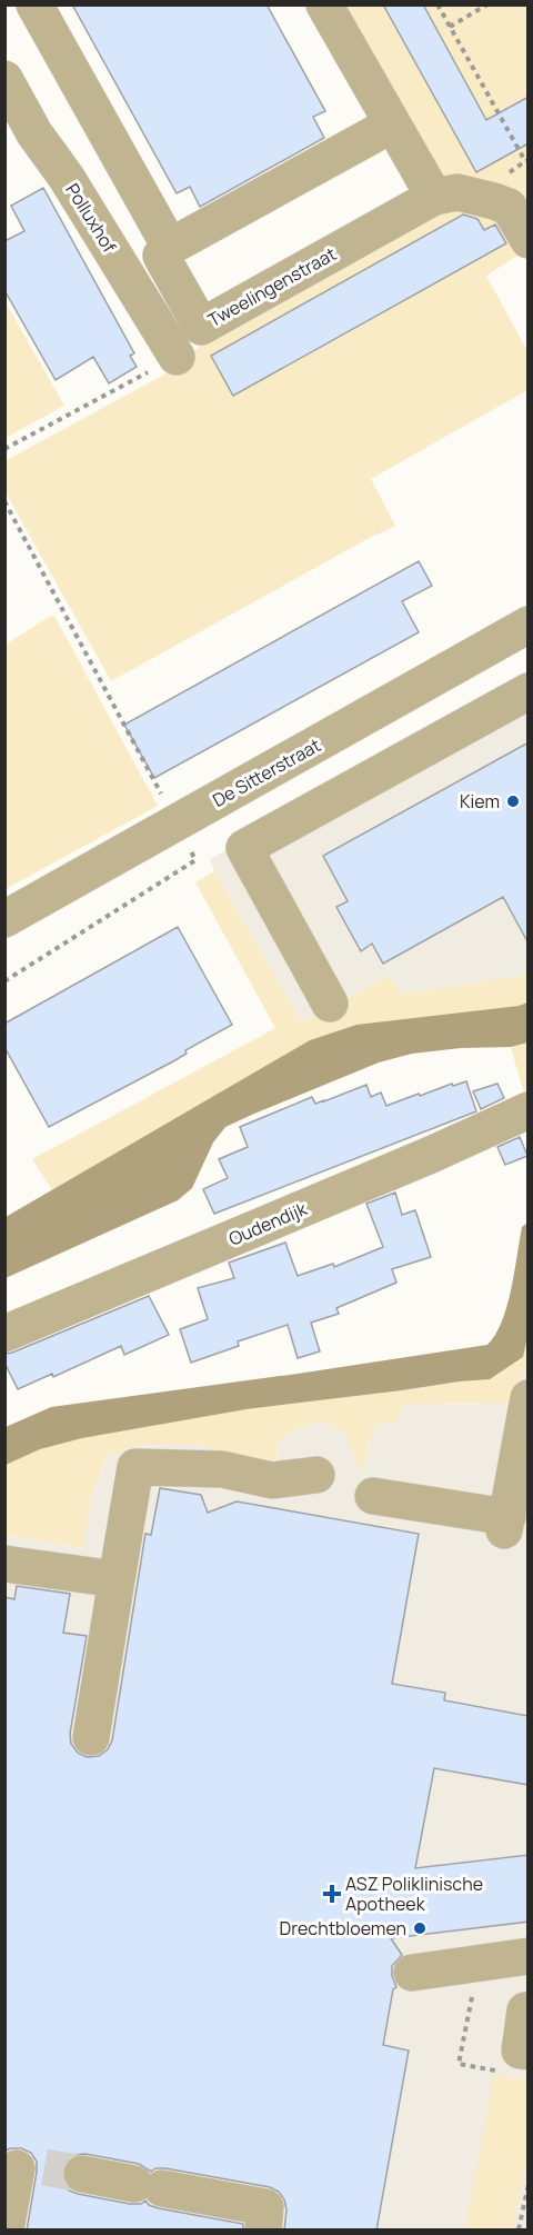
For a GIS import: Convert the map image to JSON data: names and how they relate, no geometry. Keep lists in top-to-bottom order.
{
  "streets": {
    "street": [
      "Polluxhof",
      "Tweelingenstraat",
      "De Sitterstraat",
      "Oudendijk"
    ]
  },
  "places": {
    "other": ["Kiem", "Drechtbloemen"],
    "health": ["ASZ Poliklinische Apotheek"]
  }
}
